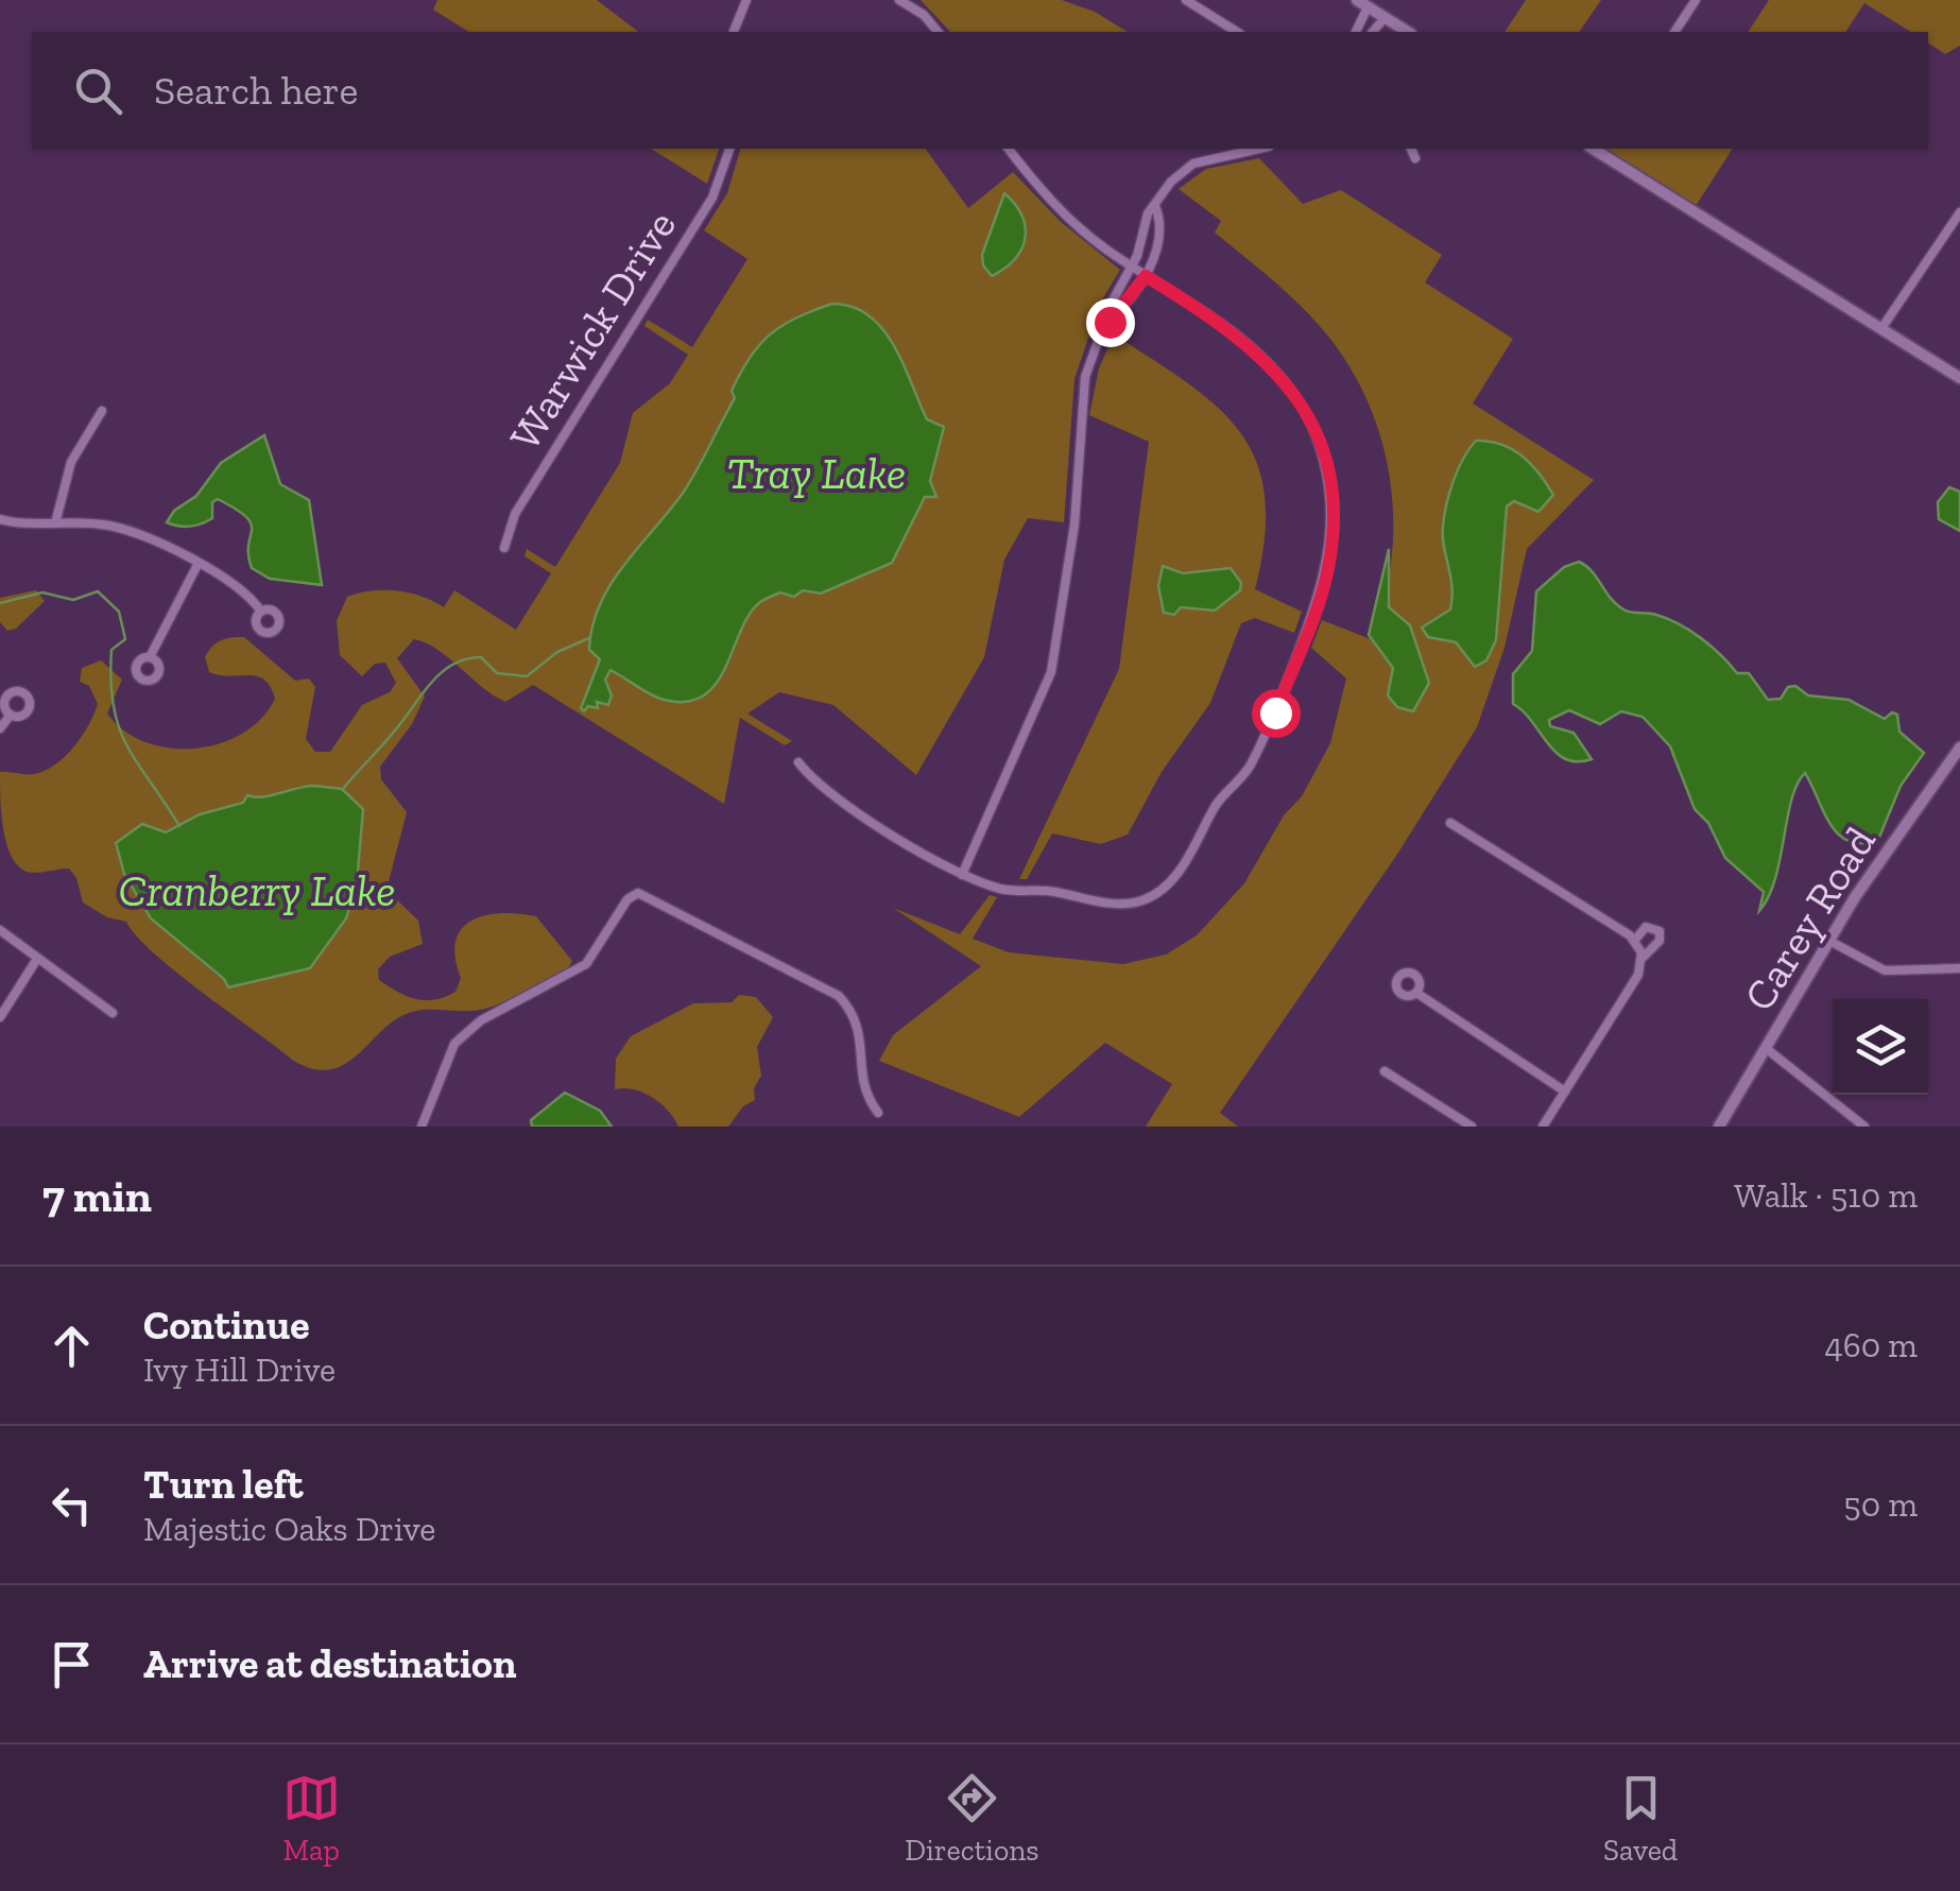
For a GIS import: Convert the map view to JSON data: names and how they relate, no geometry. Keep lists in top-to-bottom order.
{
  "streets": {
    "street": ["Warwick Drive", "Carey Road"]
  },
  "water": ["Tray Lake", "Cranberry Lake"],
  "page": {
    "search": "Search here",
    "heading": ["7 min", "Walk · 510 m"],
    "list": [
      ["Continue", "Ivy Hill Drive", "460 m"],
      ["Turn left", "Majestic Oaks Drive", "50 m"],
      "Arrive at destination"
    ],
    "nav": ["Map", "Directions", "Saved"]
  }
}
